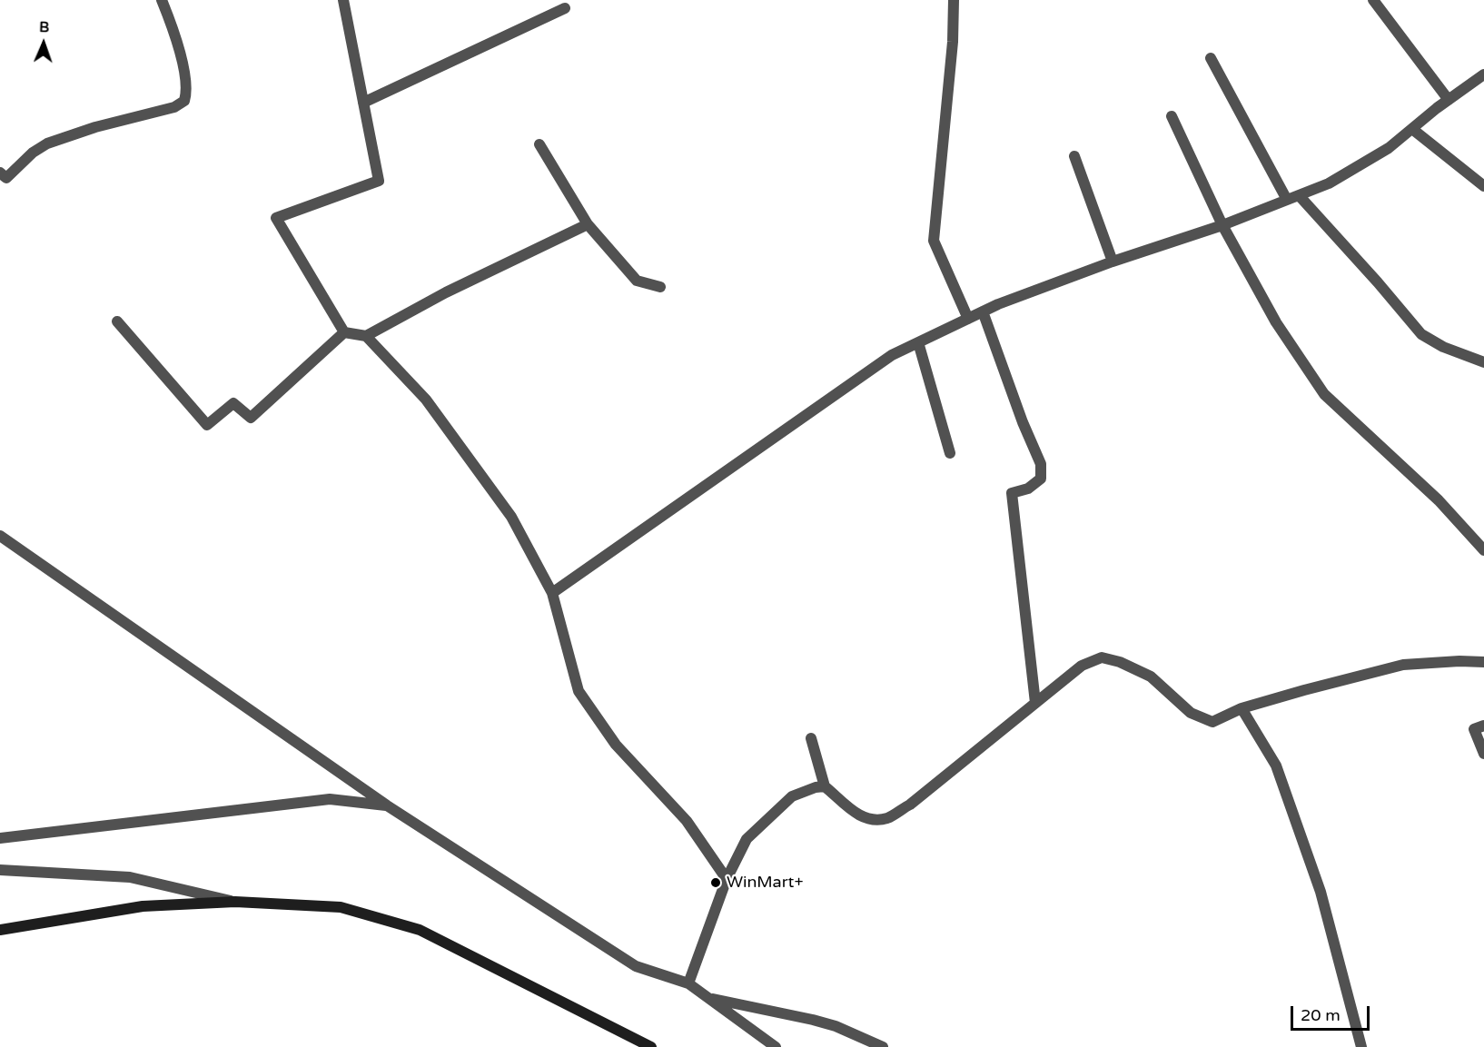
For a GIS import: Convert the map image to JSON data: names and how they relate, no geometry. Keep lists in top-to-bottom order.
{
  "places": ["WinMart+"],
  "scale_bar": "20 m",
  "north": "top"
}
